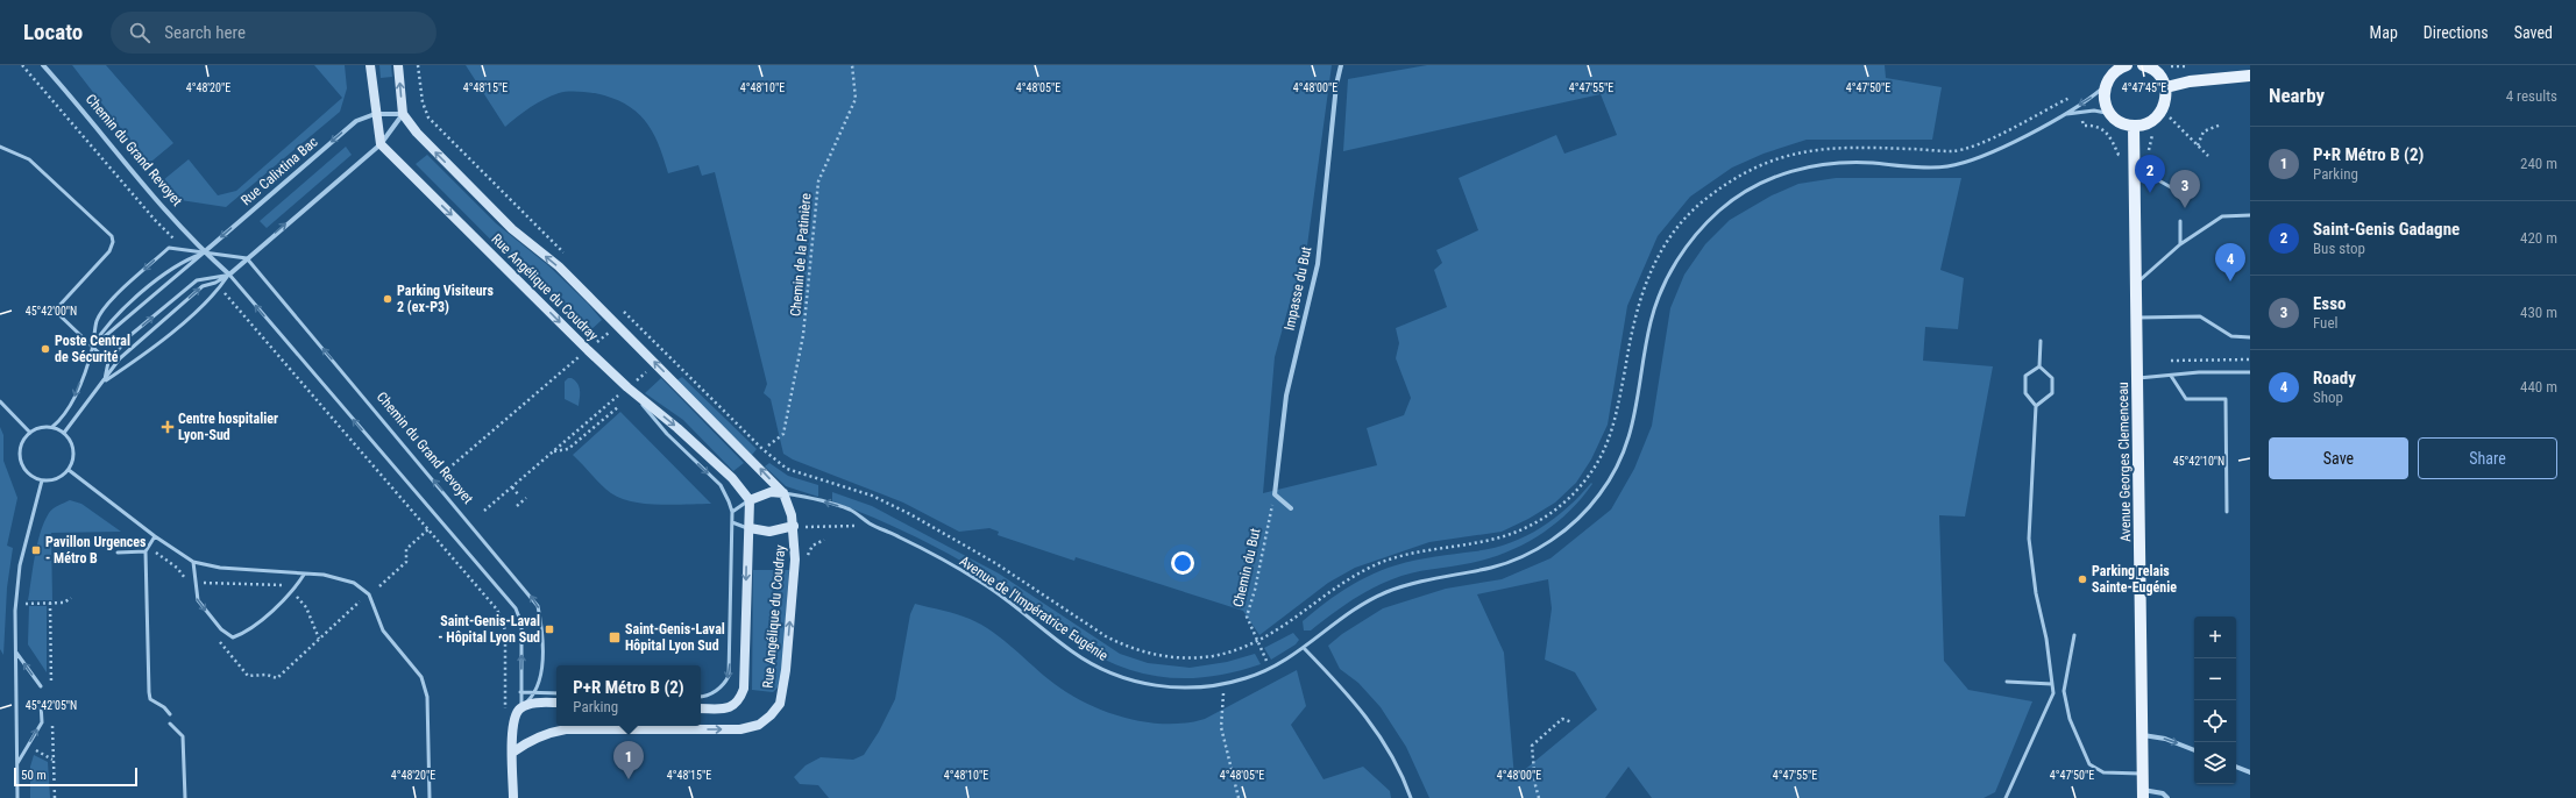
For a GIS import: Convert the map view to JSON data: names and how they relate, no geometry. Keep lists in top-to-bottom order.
{
  "streets": {
    "main road": ["Avenue Georges Clemenceau"],
    "street": [
      "Chemin du Grand Revoyet",
      "Rue Calixtina Bac",
      "Rue Angélique du Coudray",
      "Impasse du But"
    ],
    "lane": ["Avenue de l'Impératrice Eugénie"],
    "path": ["Chemin de la Patinière", "Chemin du But"]
  },
  "crossings": [
    ["Chemin du Grand Revoyet", "Rue Calixtina Bac"],
    ["Chemin du Grand Revoyet", "Rue Angélique du Coudray"],
    ["Rue Angélique du Coudray", "Avenue de l'Impératrice Eugénie"],
    ["Impasse du But", "Chemin du But"],
    ["Chemin du But", "Avenue de l'Impératrice Eugénie"]
  ],
  "one_way": ["Chemin du Grand Revoyet"],
  "places": {
    "other": ["Parking Visiteurs 2 (ex-P3)", "Poste Central de Sécurité", "Parking relais Sainte-Eugénie"],
    "health": ["Centre hospitalier Lyon-Sud"],
    "transit": ["Pavillon Urgences - Métro B", "Saint-Genis-Laval - Hôpital Lyon Sud", "Saint-Genis-Laval Hôpital Lyon Sud"]
  },
  "scale_bar": "50 m",
  "page": {
    "header": "Locato",
    "search": "Search here",
    "nav": ["Map", "Directions", "Saved"],
    "heading": ["Nearby", "4 results"],
    "list": [
      {
        "mark": "1",
        "name": "P+R Métro B (2)",
        "note": "Parking",
        "value": "240 m"
      },
      {
        "mark": "2",
        "name": "Saint-Genis Gadagne",
        "note": "Bus stop",
        "value": "420 m"
      },
      {
        "mark": "3",
        "name": "Esso",
        "note": "Fuel",
        "value": "430 m"
      },
      {
        "mark": "4",
        "name": "Roady",
        "note": "Shop",
        "value": "440 m"
      }
    ],
    "pins": [
      "2",
      "3",
      "4",
      "1"
    ],
    "buttons": ["Save", "Share"],
    "map_buttons": ["+", "−"],
    "popup": ["P+R Métro B (2)", "Parking"],
    "scale": "50 m"
  },
  "coordinates": [
    "4°48'20\"E",
    "4°48'15\"E",
    "4°48'10\"E",
    "4°48'05\"E",
    "4°48'00\"E",
    "4°47'55\"E",
    "4°47'50\"E",
    "4°47'45\"E",
    "45°42'00\"N",
    "45°42'10\"N",
    "45°42'05\"N"
  ]
}
